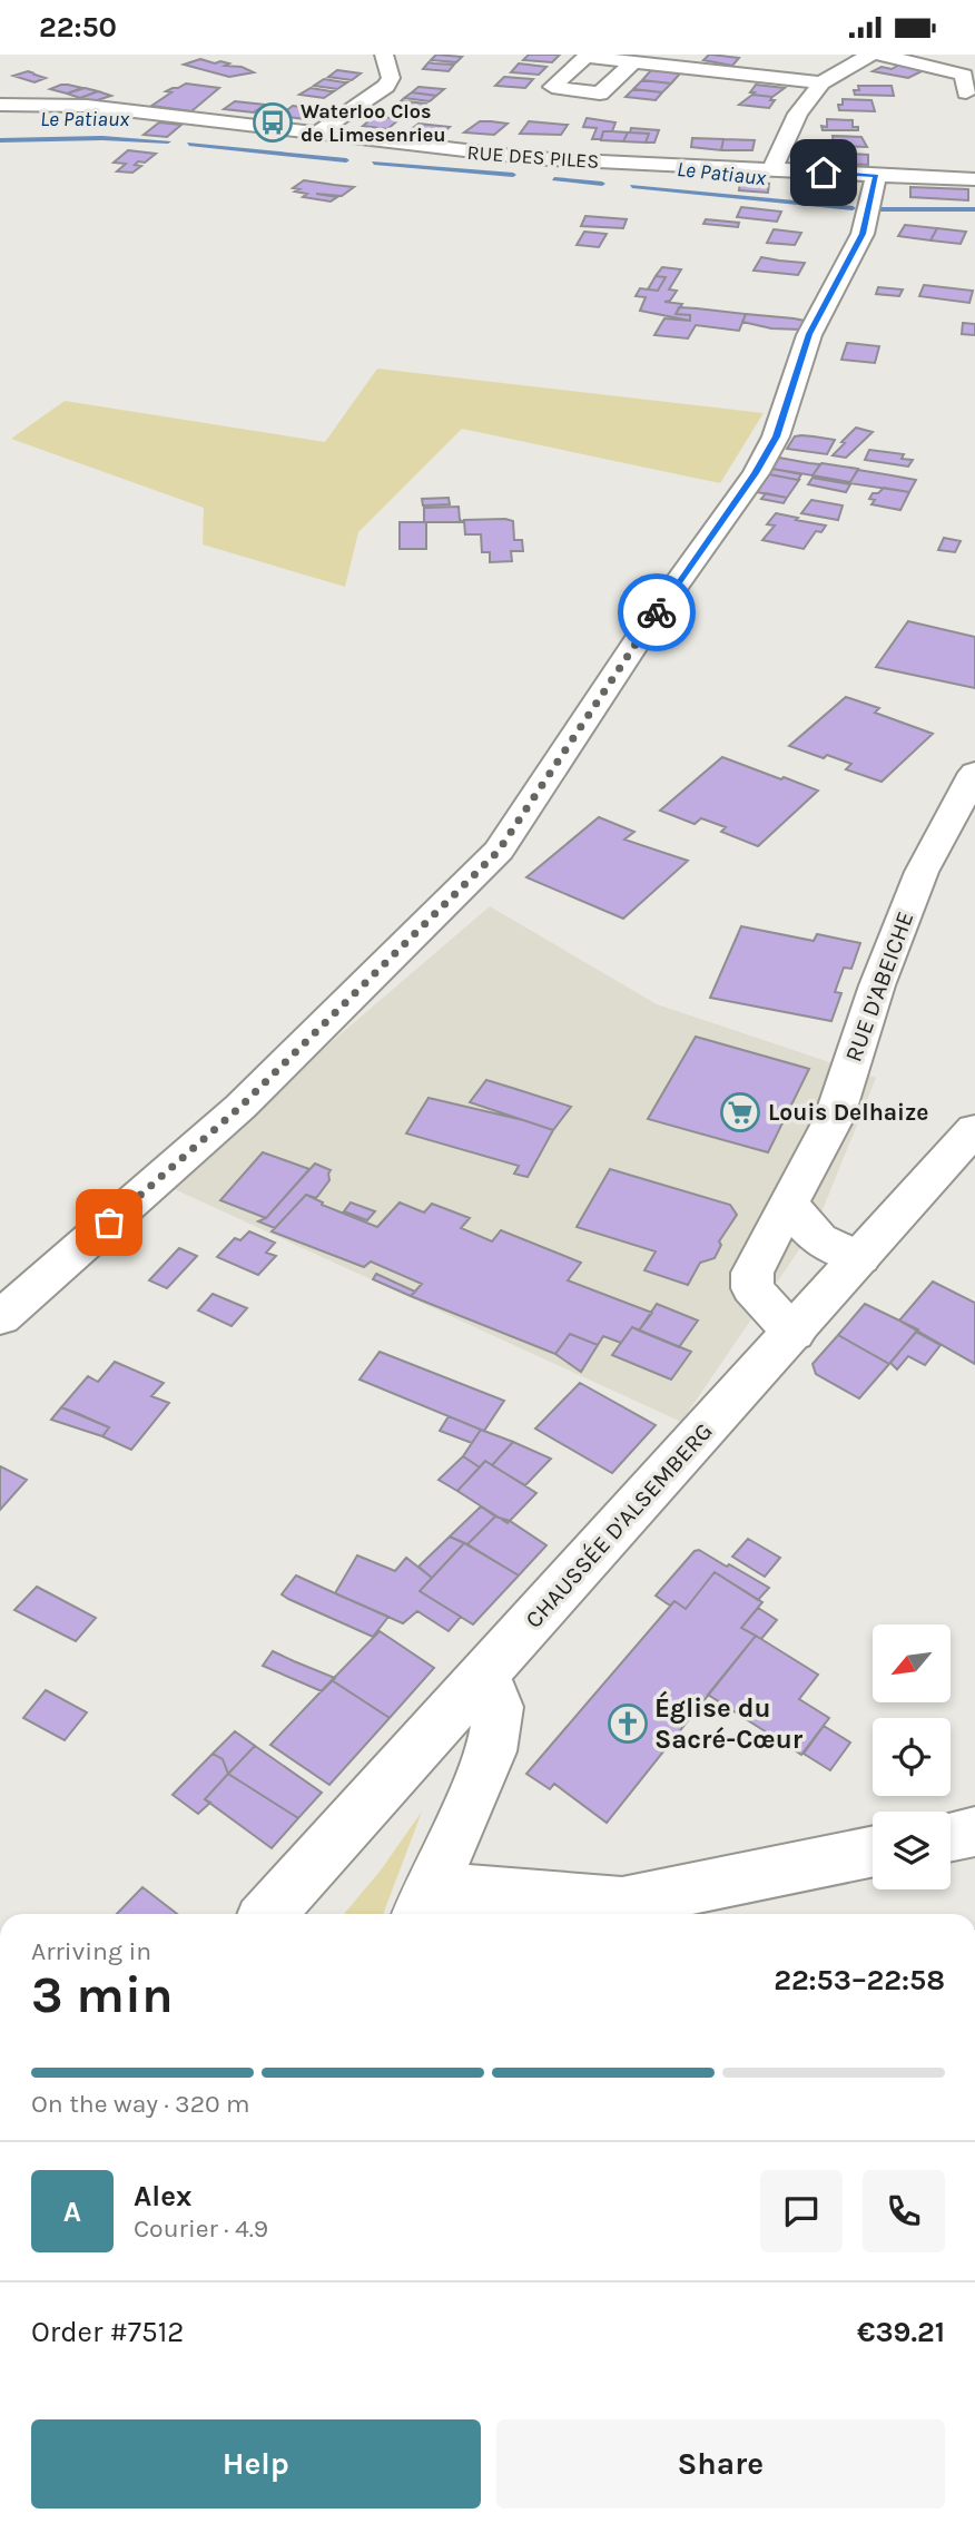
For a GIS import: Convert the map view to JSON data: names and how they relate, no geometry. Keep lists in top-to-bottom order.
{
  "streets": {
    "street": ["RUE DES PILES", "RUE D'ABEICHE", "CHAUSSÉE D'ALSEMBERG"]
  },
  "crossings": [
    ["RUE D'ABEICHE", "CHAUSSÉE D'ALSEMBERG"]
  ],
  "water": ["Le Patiaux"],
  "places": {
    "bus stop": ["Waterloo Clos de Limesenrieu"],
    "supermarket": ["Louis Delhaize"],
    "church": ["Église du Sacré-Cœur"]
  },
  "north": "bottom left",
  "page": {
    "status": "22:50",
    "heading": ["3 min", "Arriving in", "22:53–22:58"],
    "panel": [
      "Alex",
      "Courier · 4.9",
      "Order #7512",
      "€39.21"
    ],
    "bar": "On the way · 320 m",
    "round": "A",
    "buttons": ["Help", "Share"]
  }
}
